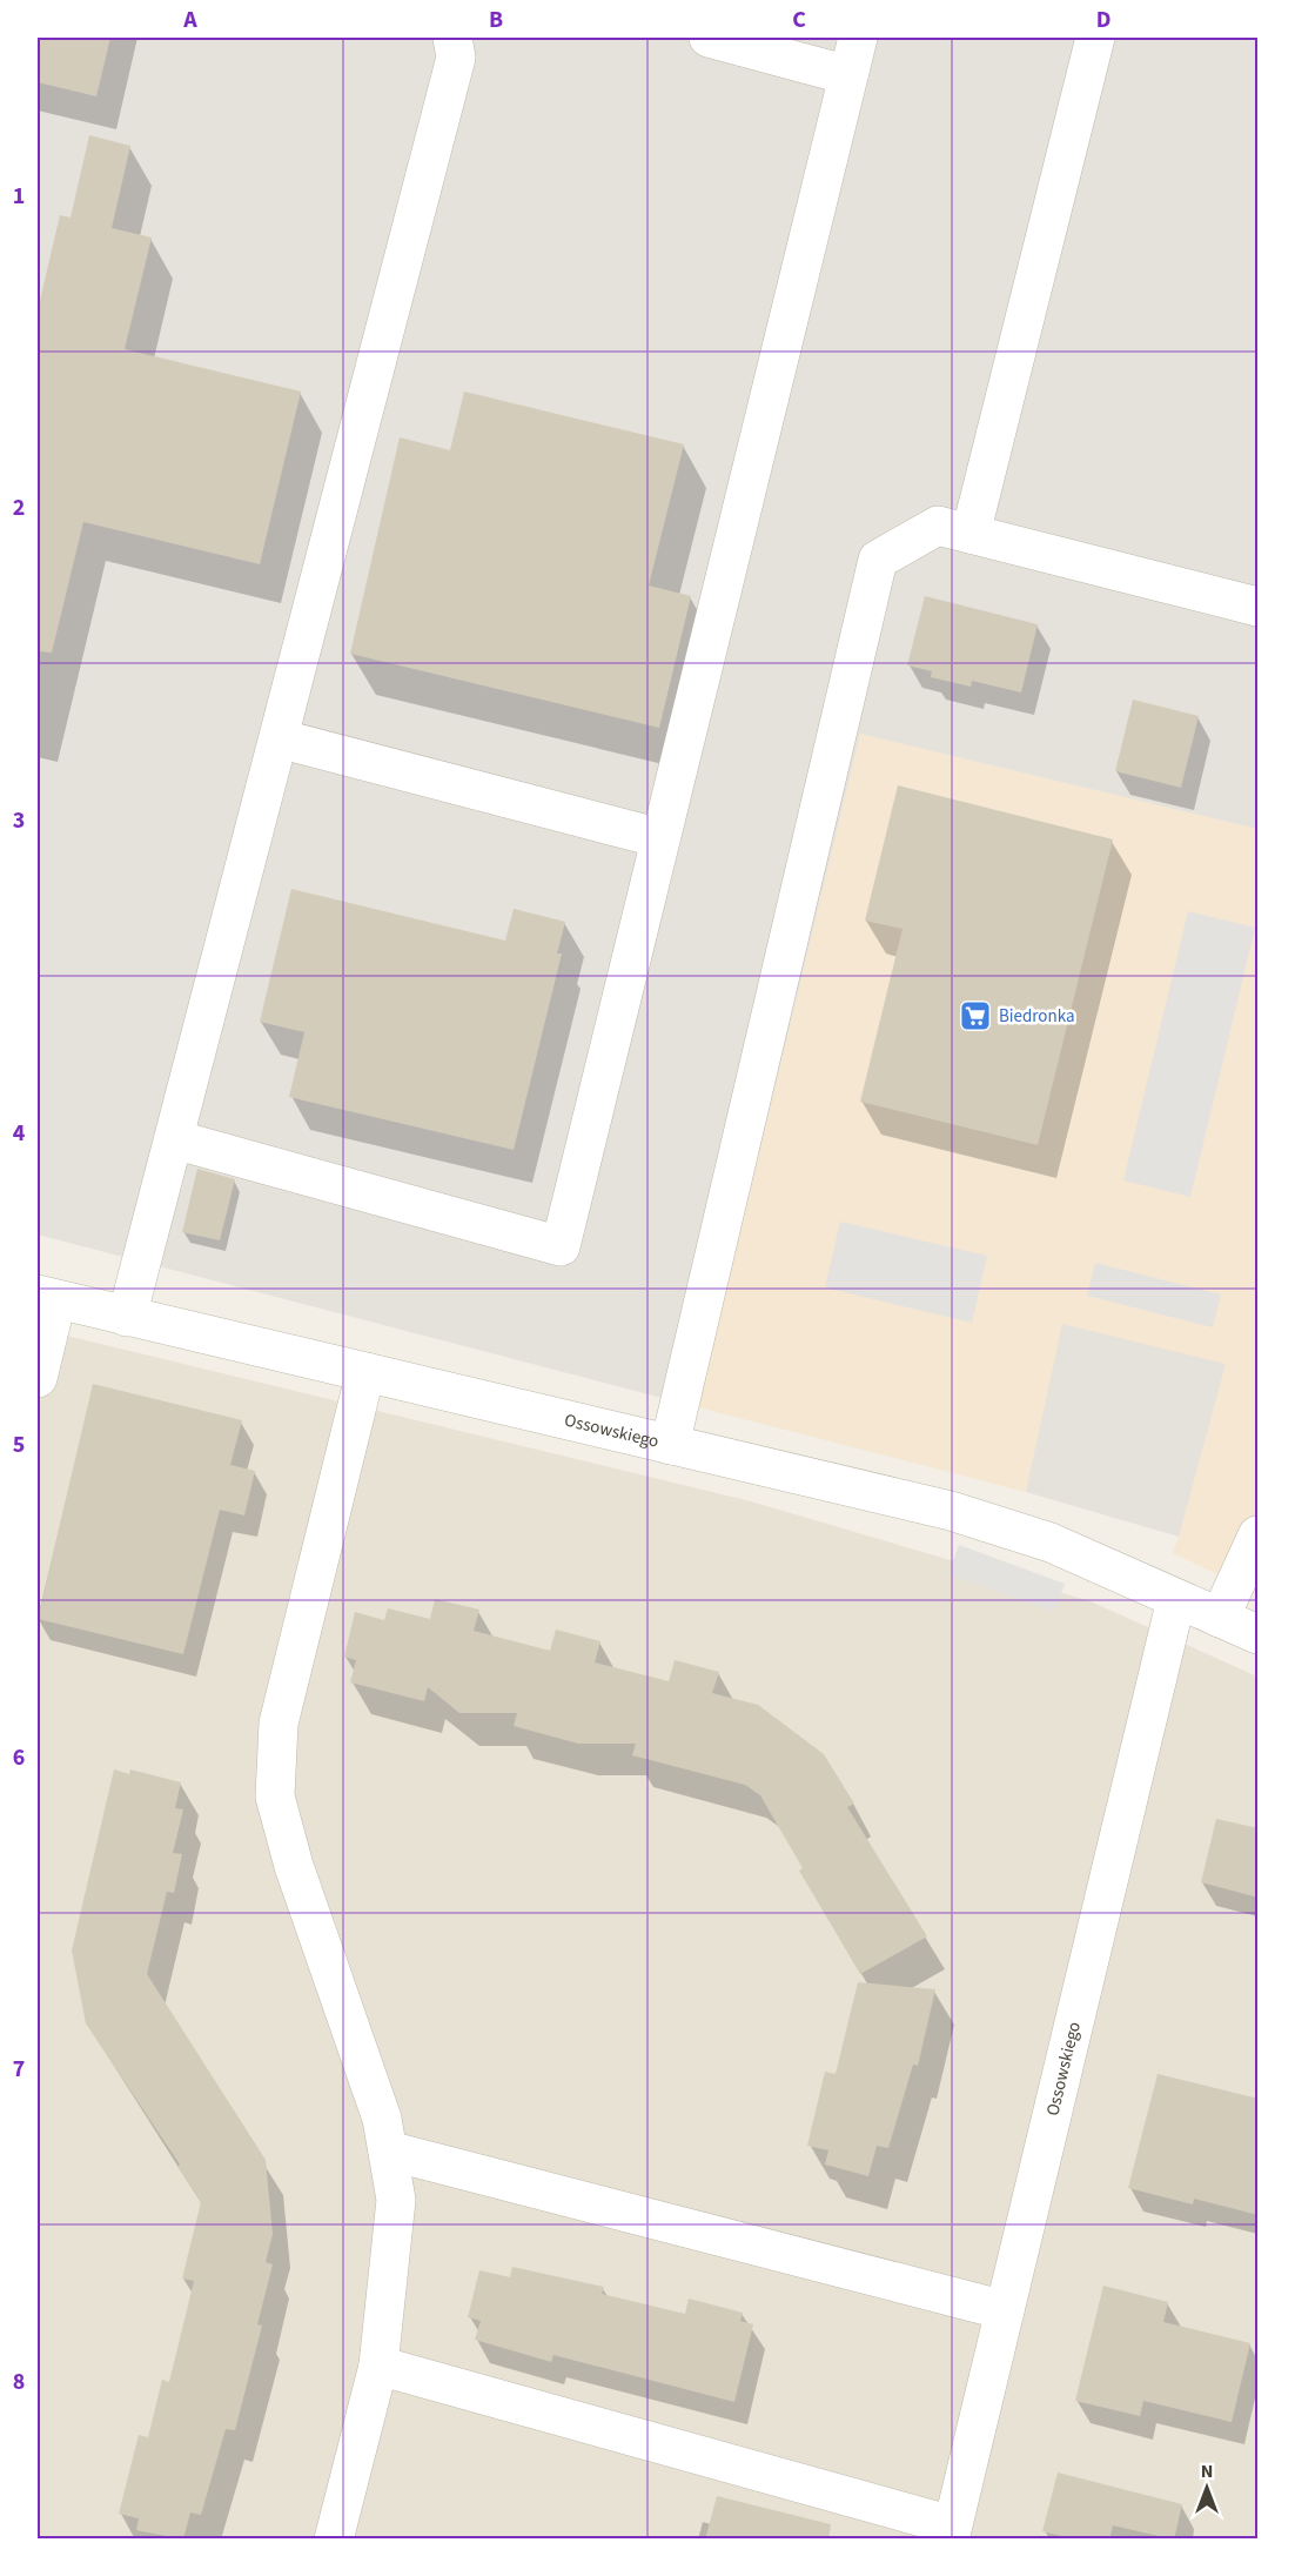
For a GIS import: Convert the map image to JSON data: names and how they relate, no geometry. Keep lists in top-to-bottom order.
{
  "streets": {
    "street": ["Ossowskiego"]
  },
  "places": {
    "supermarket": ["Biedronka"]
  },
  "north": "top",
  "grid": {
    "columns": [
      "A",
      "B",
      "C",
      "D"
    ],
    "rows": [
      "1",
      "2",
      "3",
      "4",
      "5",
      "6",
      "7",
      "8"
    ]
  }
}
